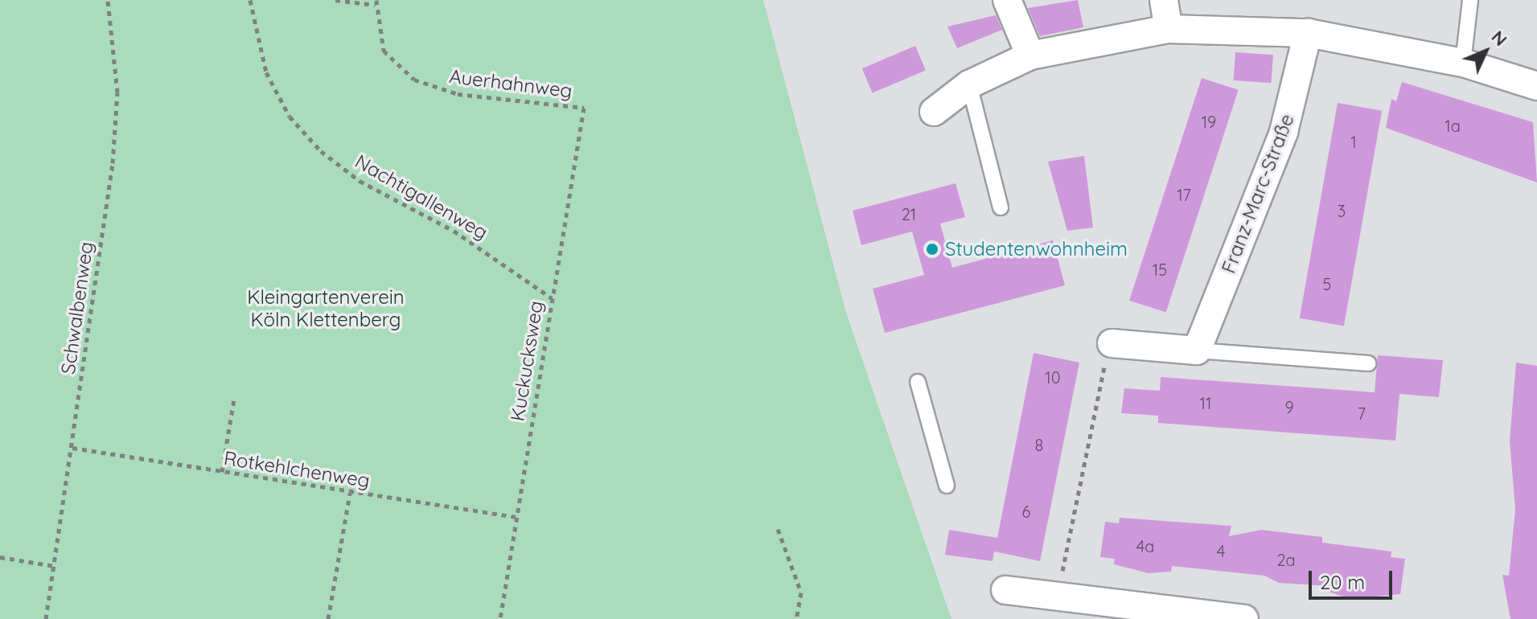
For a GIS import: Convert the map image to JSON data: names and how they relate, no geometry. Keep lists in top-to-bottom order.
{
  "streets": {
    "street": ["Franz-Marc-Straße"],
    "path": [
      "Auerhahnweg",
      "Nachtigallenweg",
      "Schwalbenweg",
      "Kuckucksweg",
      "Rotkehlchenweg"
    ]
  },
  "crossings": [
    ["Auerhahnweg", "Kuckucksweg"],
    ["Nachtigallenweg", "Kuckucksweg"],
    ["Schwalbenweg", "Rotkehlchenweg"],
    ["Kuckucksweg", "Rotkehlchenweg"]
  ],
  "parks": ["Kleingartenverein Köln Klettenberg"],
  "places": ["Studentenwohnheim"],
  "house_numbers": [
    "19",
    "1a",
    "1",
    "17",
    "3",
    "21",
    "15",
    "5",
    "10",
    "11",
    "9",
    "7",
    "8",
    "6",
    "4a",
    "4",
    "2a"
  ],
  "scale_bar": "20 m",
  "north": "top right"
}
